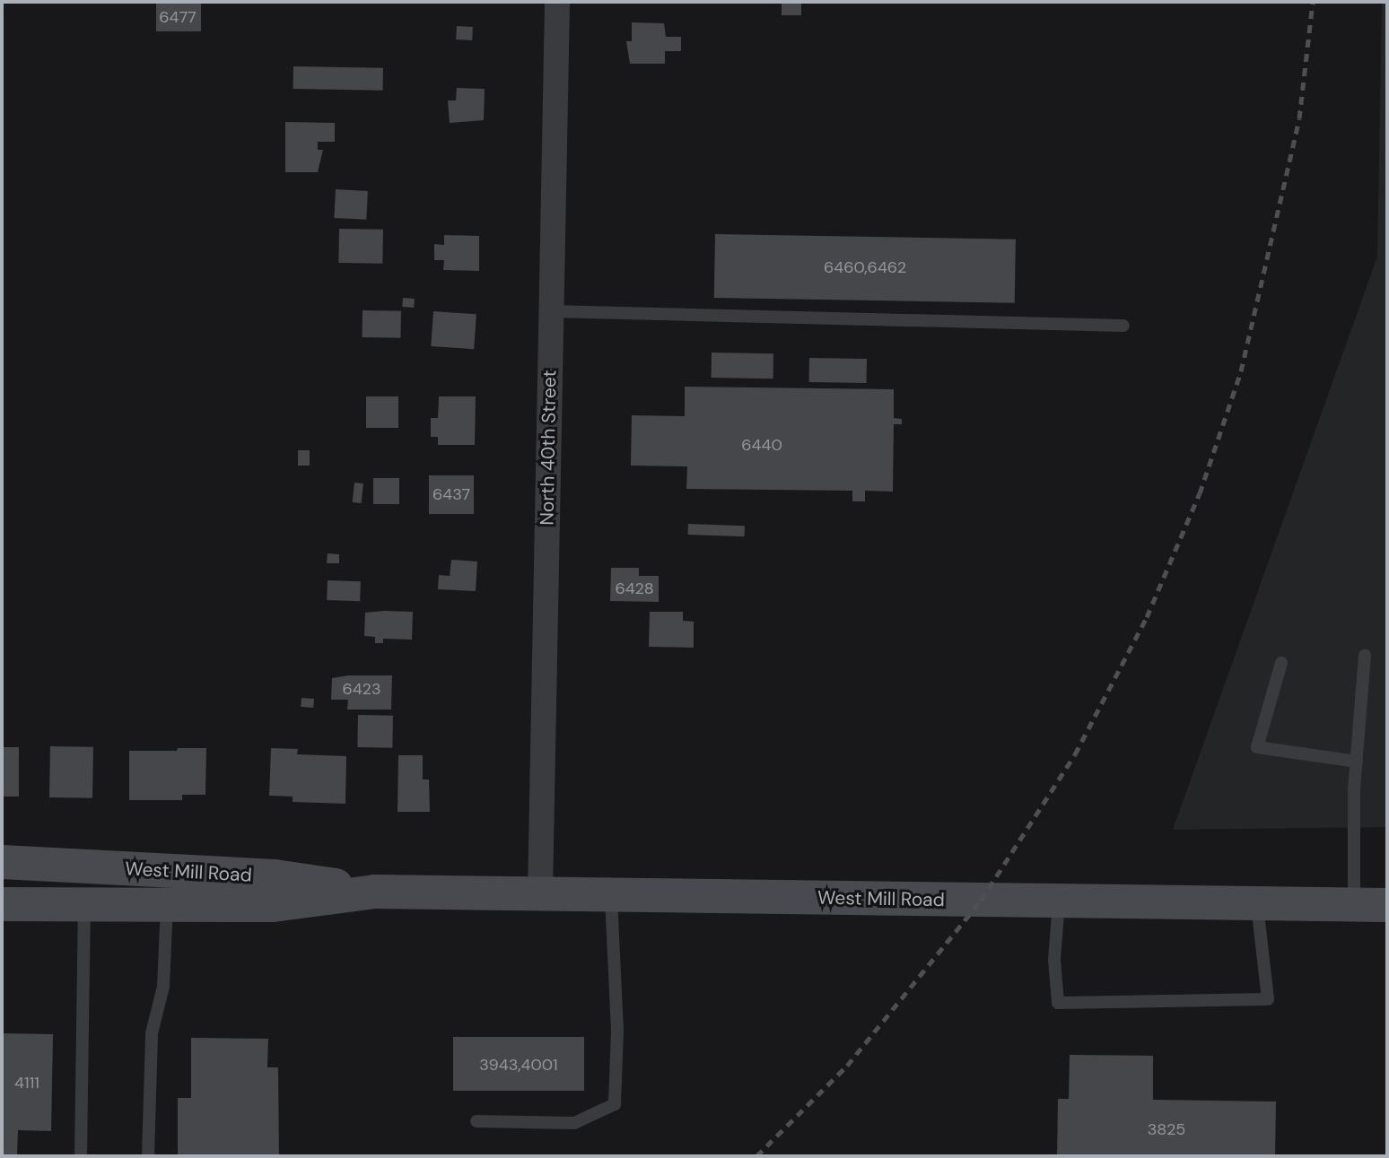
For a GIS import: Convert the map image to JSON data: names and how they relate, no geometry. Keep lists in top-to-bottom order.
{
  "streets": {
    "main road": ["West Mill Road"],
    "street": ["North 40th Street"]
  },
  "crossings": [
    ["North 40th Street", "West Mill Road"]
  ],
  "house_numbers": [
    "6477",
    "6460,6462",
    "6440",
    "6437",
    "6428",
    "6423",
    "3943,4001",
    "4111",
    "3825"
  ]
}
